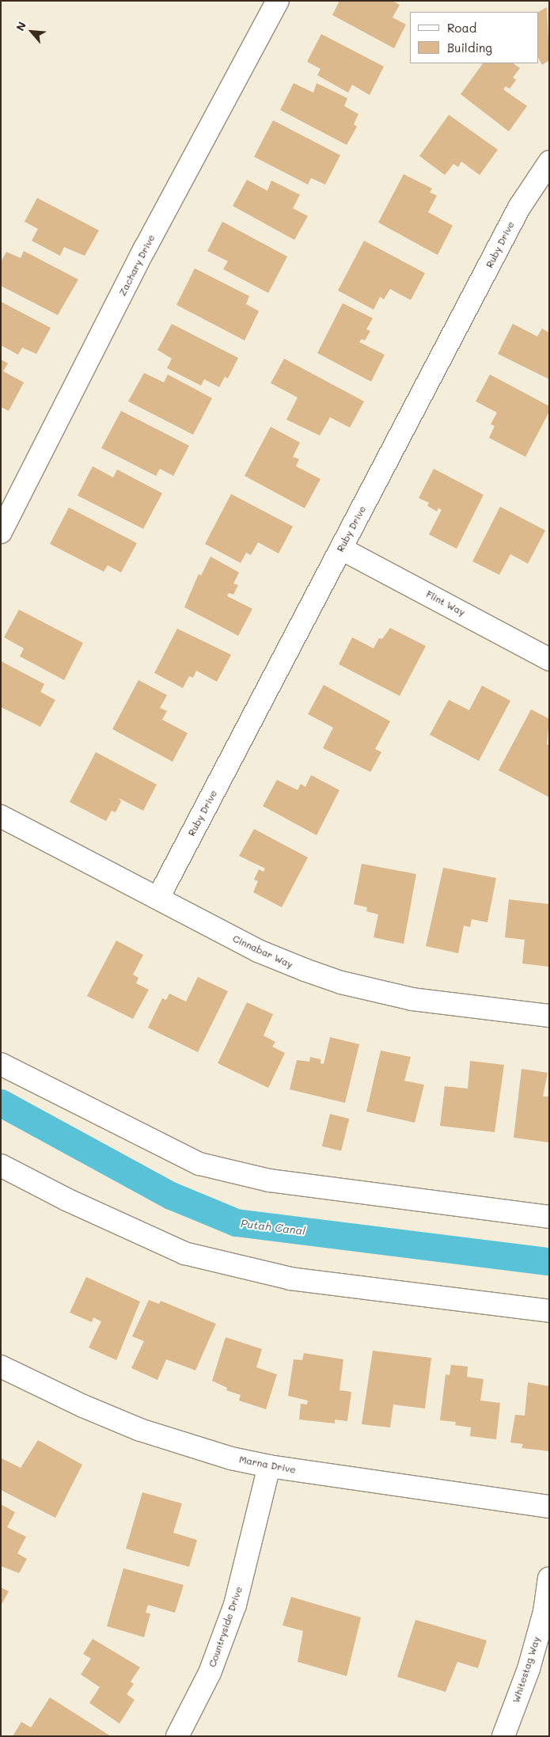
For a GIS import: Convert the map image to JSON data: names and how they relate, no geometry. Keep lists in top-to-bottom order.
{
  "streets": {
    "street": [
      "Ruby Drive",
      "Zachary Drive",
      "Flint Way",
      "Cinnabar Way",
      "Marna Drive",
      "Countryside Drive",
      "Whitestag Way"
    ]
  },
  "crossings": [
    ["Ruby Drive", "Flint Way"],
    ["Ruby Drive", "Cinnabar Way"],
    ["Marna Drive", "Countryside Drive"]
  ],
  "water": ["Putah Canal"],
  "legend": ["Road", "Building"],
  "north": "top left"
}
